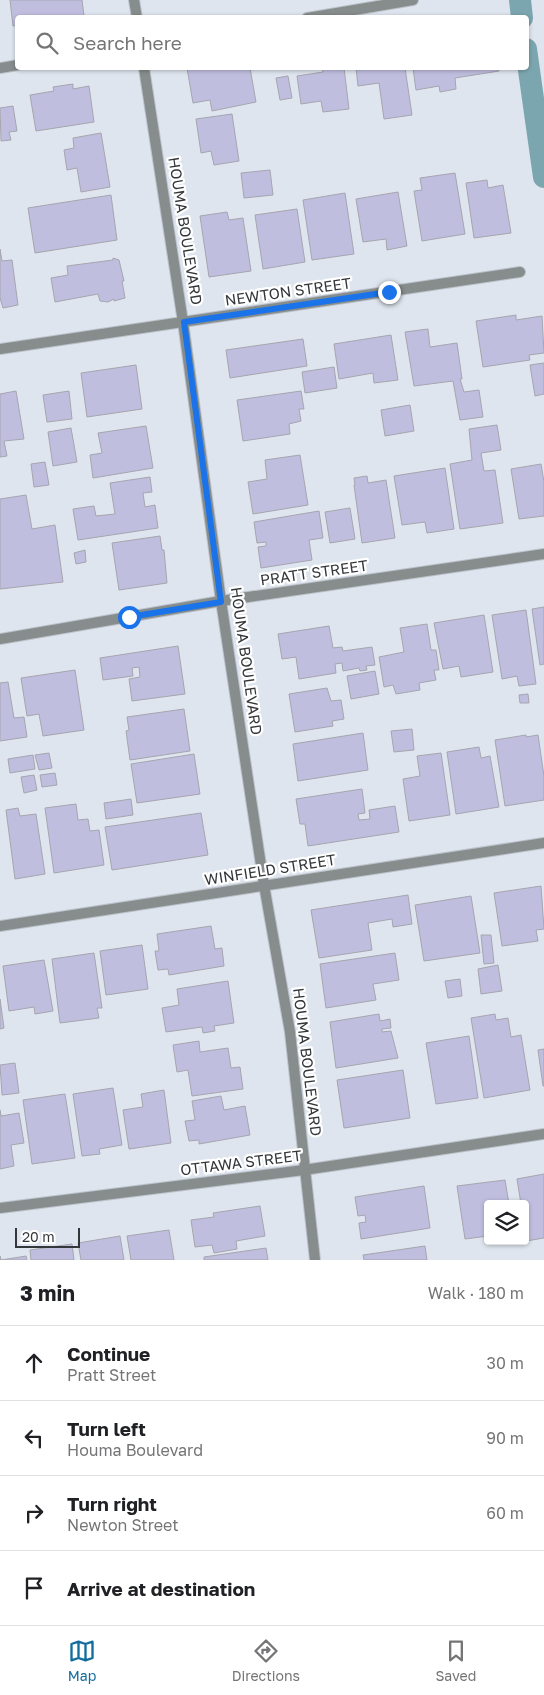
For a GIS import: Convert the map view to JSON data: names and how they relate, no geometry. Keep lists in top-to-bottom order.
{
  "streets": {
    "street": [
      "HOUMA BOULEVARD",
      "NEWTON STREET",
      "PRATT STREET",
      "WINFIELD STREET",
      "OTTAWA STREET"
    ]
  },
  "crossings": [
    ["HOUMA BOULEVARD", "NEWTON STREET"],
    ["HOUMA BOULEVARD", "PRATT STREET"],
    ["HOUMA BOULEVARD", "WINFIELD STREET"],
    ["HOUMA BOULEVARD", "OTTAWA STREET"]
  ],
  "scale_bar": "20 m",
  "page": {
    "search": "Search here",
    "scale": "20 m",
    "heading": ["3 min", "Walk · 180 m"],
    "list": [
      ["Continue", "Pratt Street", "30 m"],
      ["Turn left", "Houma Boulevard", "90 m"],
      ["Turn right", "Newton Street", "60 m"],
      "Arrive at destination"
    ],
    "nav": ["Map", "Directions", "Saved"]
  }
}
